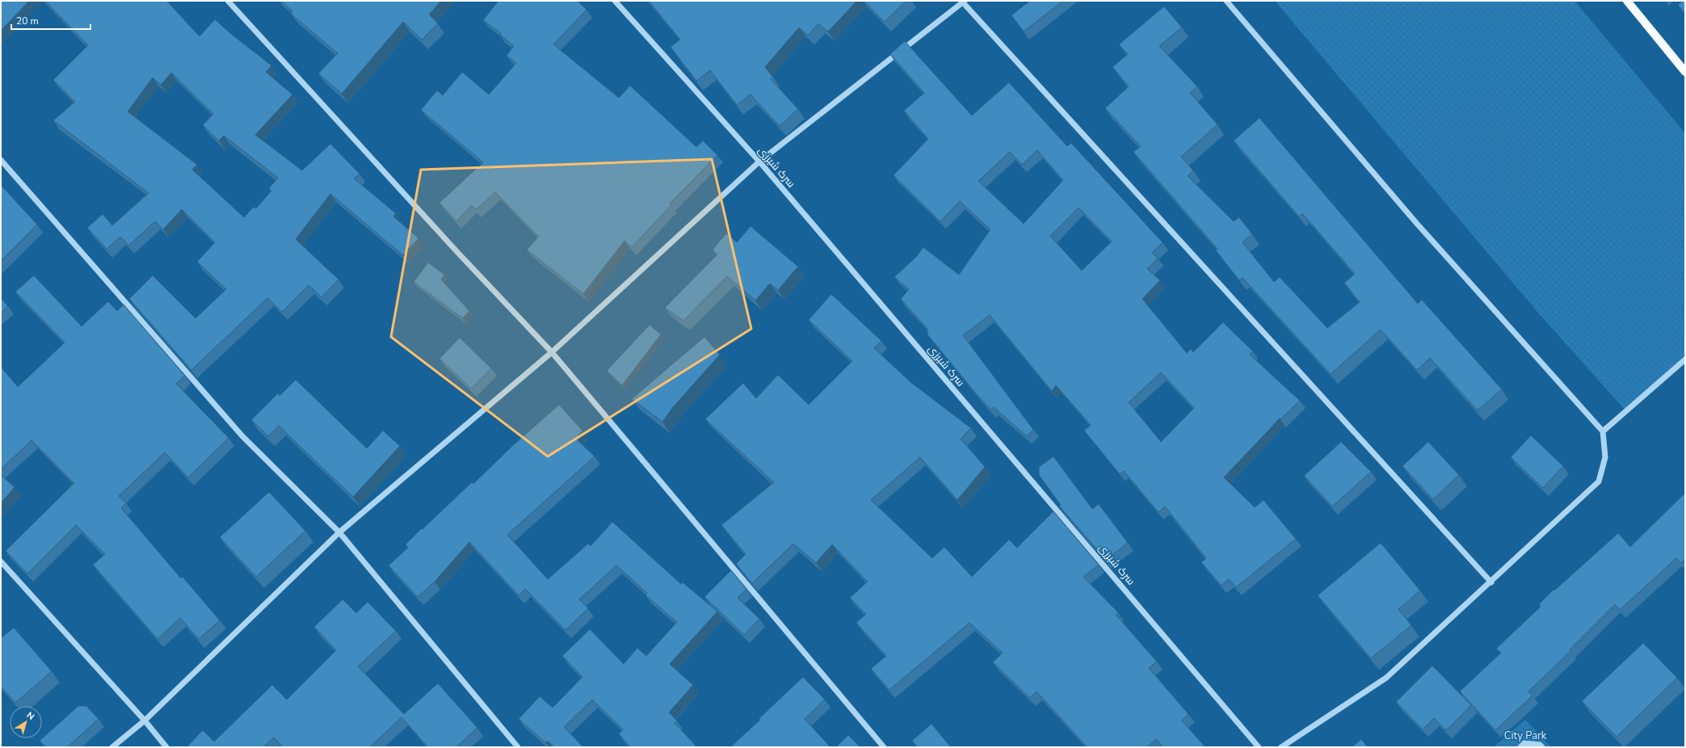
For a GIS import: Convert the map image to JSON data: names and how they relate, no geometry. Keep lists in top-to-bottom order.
{
  "streets": {
    "street": ["سرک شیرزی"]
  },
  "parks": ["City Park"],
  "scale_bar": "20 m",
  "north": "top right"
}
